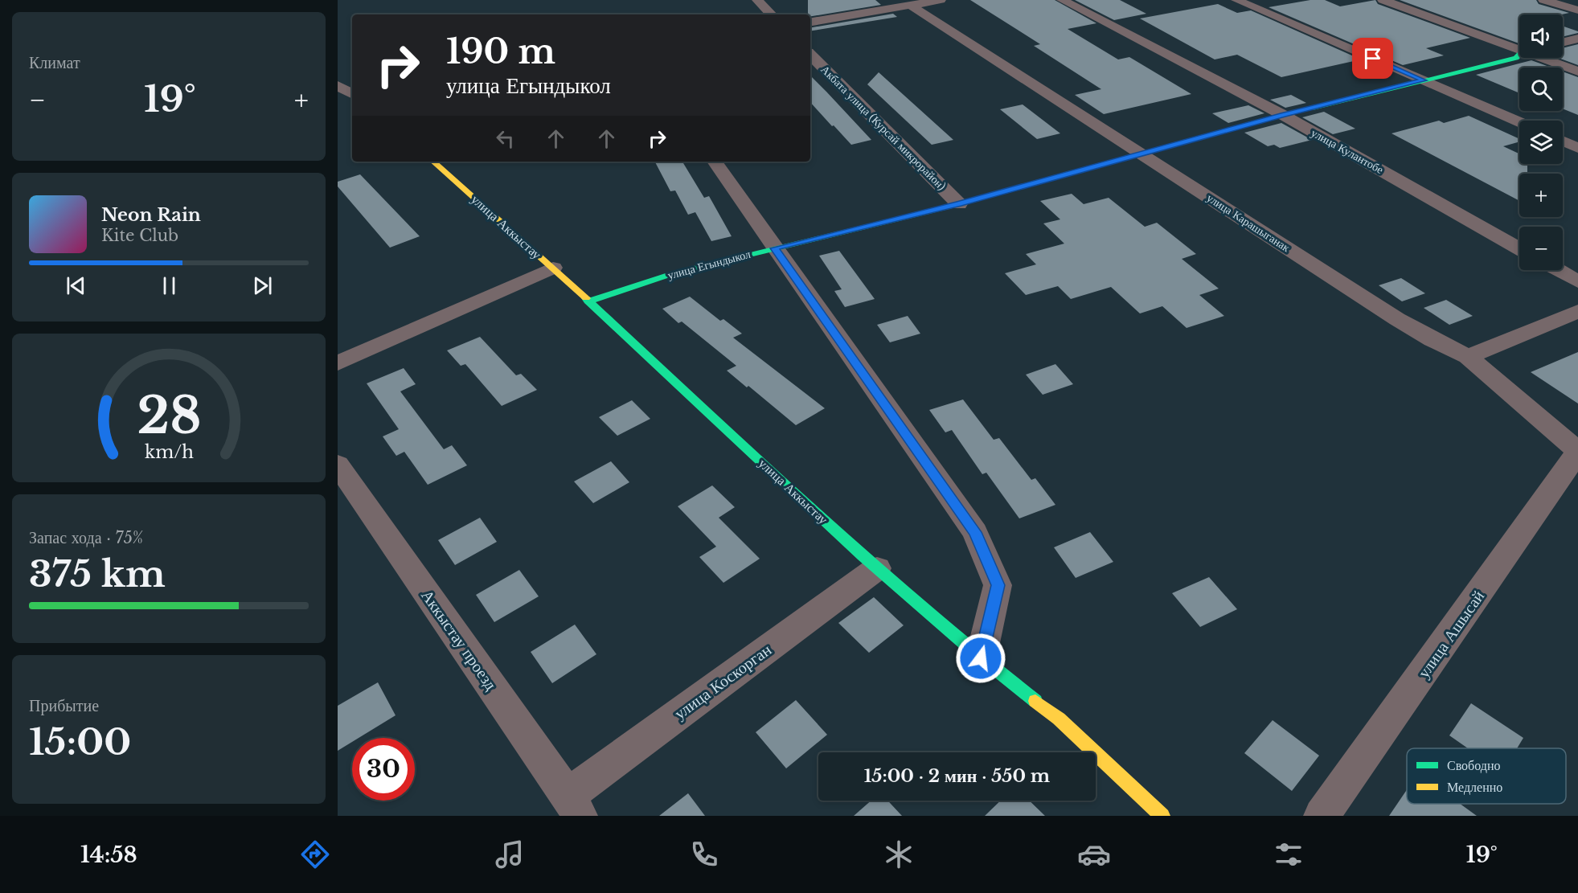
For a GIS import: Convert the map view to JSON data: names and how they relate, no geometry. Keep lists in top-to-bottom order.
{
  "streets": {
    "street": [
      "Акбата улица (Курсай микрорайон)",
      "улица Кулантобе",
      "улица Карашыганак",
      "улица Аккыстау",
      "улица Егындыкол",
      "улица Ашысай",
      "Аккыстау проезд",
      "улица Коскорган"
    ]
  },
  "crossings": [
    ["Акбата улица (Курсай микрорайон)", "улица Егындыкол"],
    ["улица Кулантобе", "улица Егындыкол"],
    ["улица Карашыганак", "улица Егындыкол"],
    ["улица Карашыганак", "улица Ашысай"],
    ["улица Аккыстау", "улица Егындыкол"],
    ["улица Аккыстау", "улица Коскорган"],
    ["Аккыстау проезд", "улица Коскорган"]
  ],
  "legend": ["Свободно", "Медленно"],
  "page": {
    "tile": [
      "Климат",
      ["Запас хода · 75%", "375 km"],
      ["Прибытие", "15:00"]
    ],
    "map_buttons": ["+", "−"],
    "turn": ["190 m", "улица Егындыкол"],
    "heat": ["−", "19°", "+"],
    "song": ["Neon Rain", "Kite Club"],
    "limit": "30",
    "trip": "15:00 · 2 мин · 550 m",
    "tabs": ["14:58", "19°"],
    "gauge": ["28", "km/h"]
  }
}
